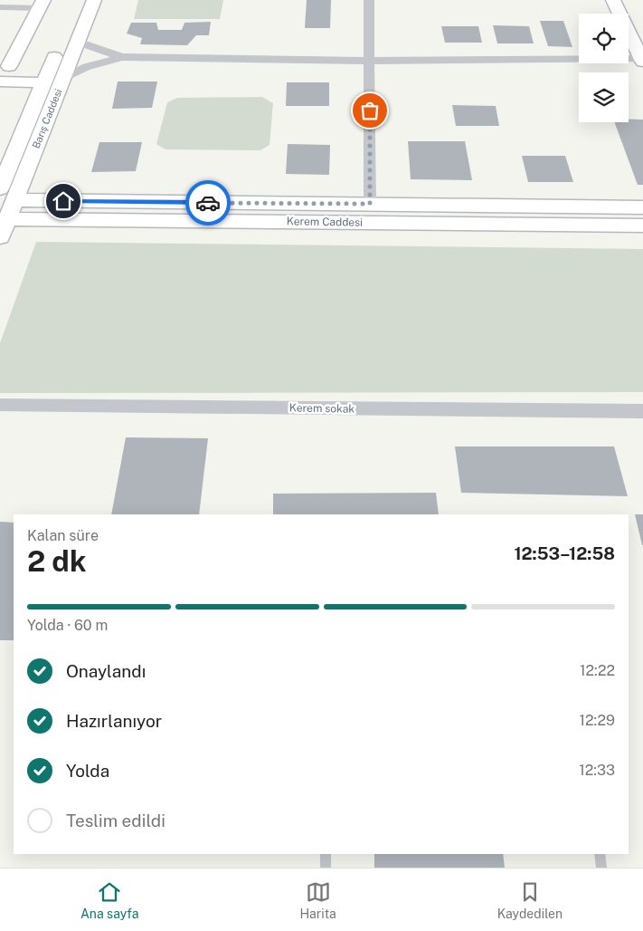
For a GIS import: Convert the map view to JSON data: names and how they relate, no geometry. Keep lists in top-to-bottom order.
{
  "streets": {
    "street": ["Barış Caddesi", "Kerem Caddesi", "Kerem sokak"]
  },
  "crossings": [
    ["Barış Caddesi", "Kerem Caddesi"]
  ],
  "page": {
    "heading": ["2 dk", "Kalan süre", "12:53–12:58"],
    "bar": "Yolda · 60 m",
    "list": [
      ["Onaylandı", "12:22"],
      ["Hazırlanıyor", "12:29"],
      ["Yolda", "12:33"],
      "Teslim edildi"
    ],
    "tabs": ["Ana sayfa", "Harita", "Kaydedilen"]
  }
}
